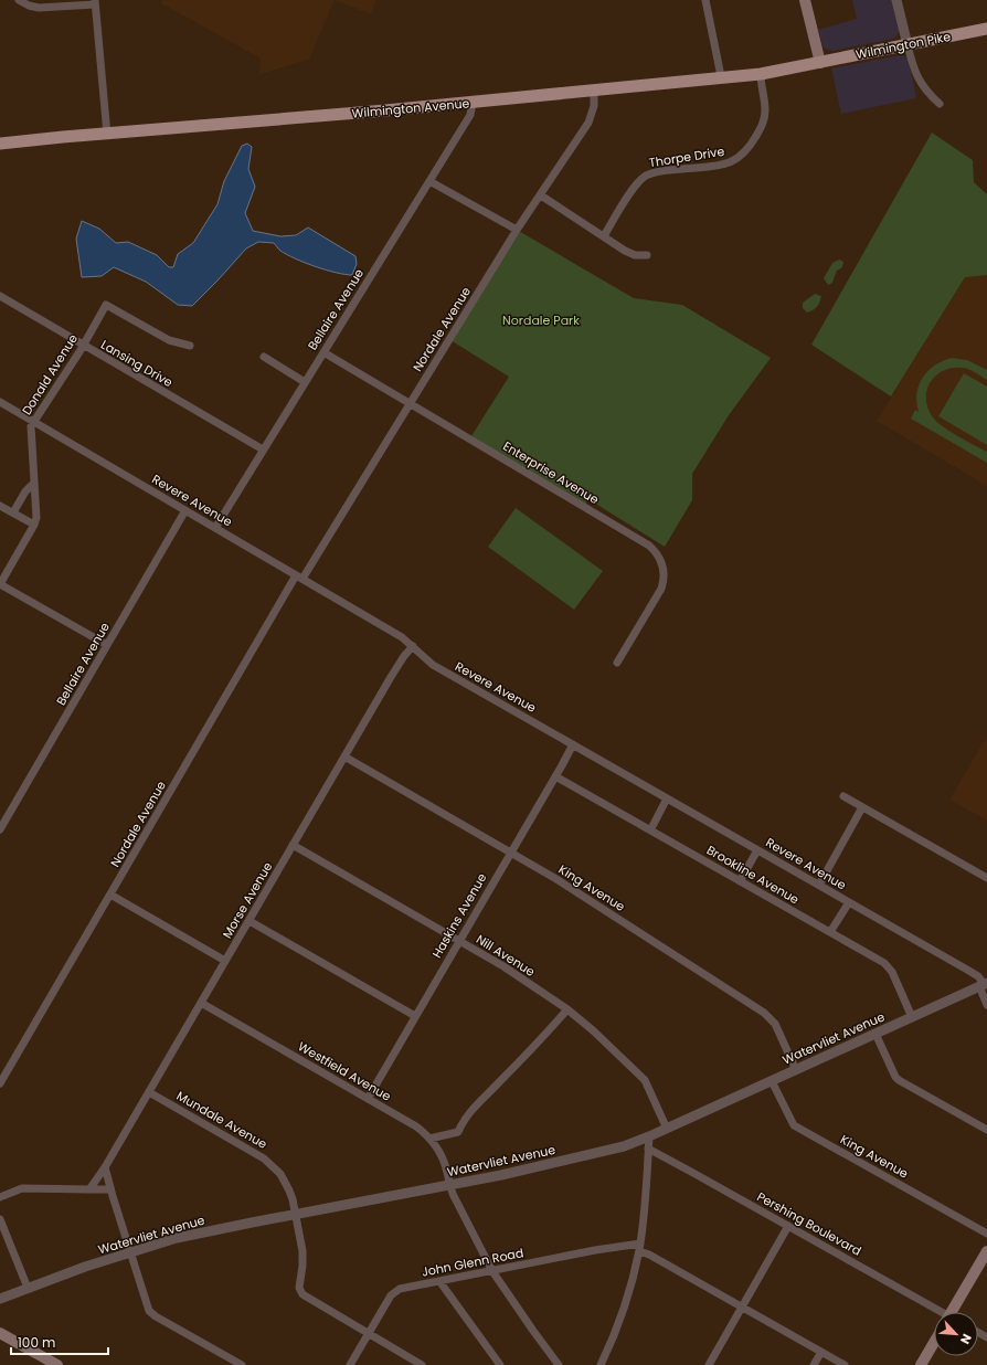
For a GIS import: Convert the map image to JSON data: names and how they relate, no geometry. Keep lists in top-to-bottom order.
{
  "streets": {
    "main road": ["Wilmington Pike", "Wilmington Avenue"],
    "street": [
      "Thorpe Drive",
      "Bellaire Avenue",
      "Nordale Avenue",
      "Lansing Drive",
      "Donald Avenue",
      "Enterprise Avenue",
      "Revere Avenue",
      "Brookline Avenue",
      "King Avenue",
      "Morse Avenue",
      "Haskins Avenue",
      "Nill Avenue",
      "Watervliet Avenue",
      "Westfield Avenue",
      "Mundale Avenue",
      "Pershing Boulevard",
      "John Glenn Road"
    ]
  },
  "crossings": [
    ["Wilmington Pike", "Wilmington Avenue"],
    ["Wilmington Avenue", "Thorpe Drive"],
    ["Wilmington Avenue", "Bellaire Avenue"],
    ["Wilmington Avenue", "Nordale Avenue"],
    ["Bellaire Avenue", "Lansing Drive"],
    ["Bellaire Avenue", "Enterprise Avenue"],
    ["Bellaire Avenue", "Revere Avenue"],
    ["Nordale Avenue", "Enterprise Avenue"],
    ["Nordale Avenue", "Revere Avenue"],
    ["Lansing Drive", "Donald Avenue"],
    ["Donald Avenue", "Revere Avenue"],
    ["Revere Avenue", "Morse Avenue"],
    ["Revere Avenue", "Haskins Avenue"],
    ["Revere Avenue", "Watervliet Avenue"],
    ["Brookline Avenue", "Haskins Avenue"],
    ["Brookline Avenue", "Watervliet Avenue"],
    ["King Avenue", "Morse Avenue"],
    ["King Avenue", "Haskins Avenue"],
    ["King Avenue", "Watervliet Avenue"],
    ["Morse Avenue", "Nill Avenue"],
    ["Morse Avenue", "Westfield Avenue"],
    ["Morse Avenue", "Mundale Avenue"],
    ["Haskins Avenue", "Nill Avenue"],
    ["Haskins Avenue", "Westfield Avenue"],
    ["Nill Avenue", "Watervliet Avenue"],
    ["Watervliet Avenue", "Westfield Avenue"],
    ["Watervliet Avenue", "Mundale Avenue"],
    ["Westfield Avenue", "John Glenn Road"],
    ["Mundale Avenue", "John Glenn Road"]
  ],
  "parks": ["Nordale Park"],
  "scale_bar": "100 m",
  "north": "bottom right"
}
